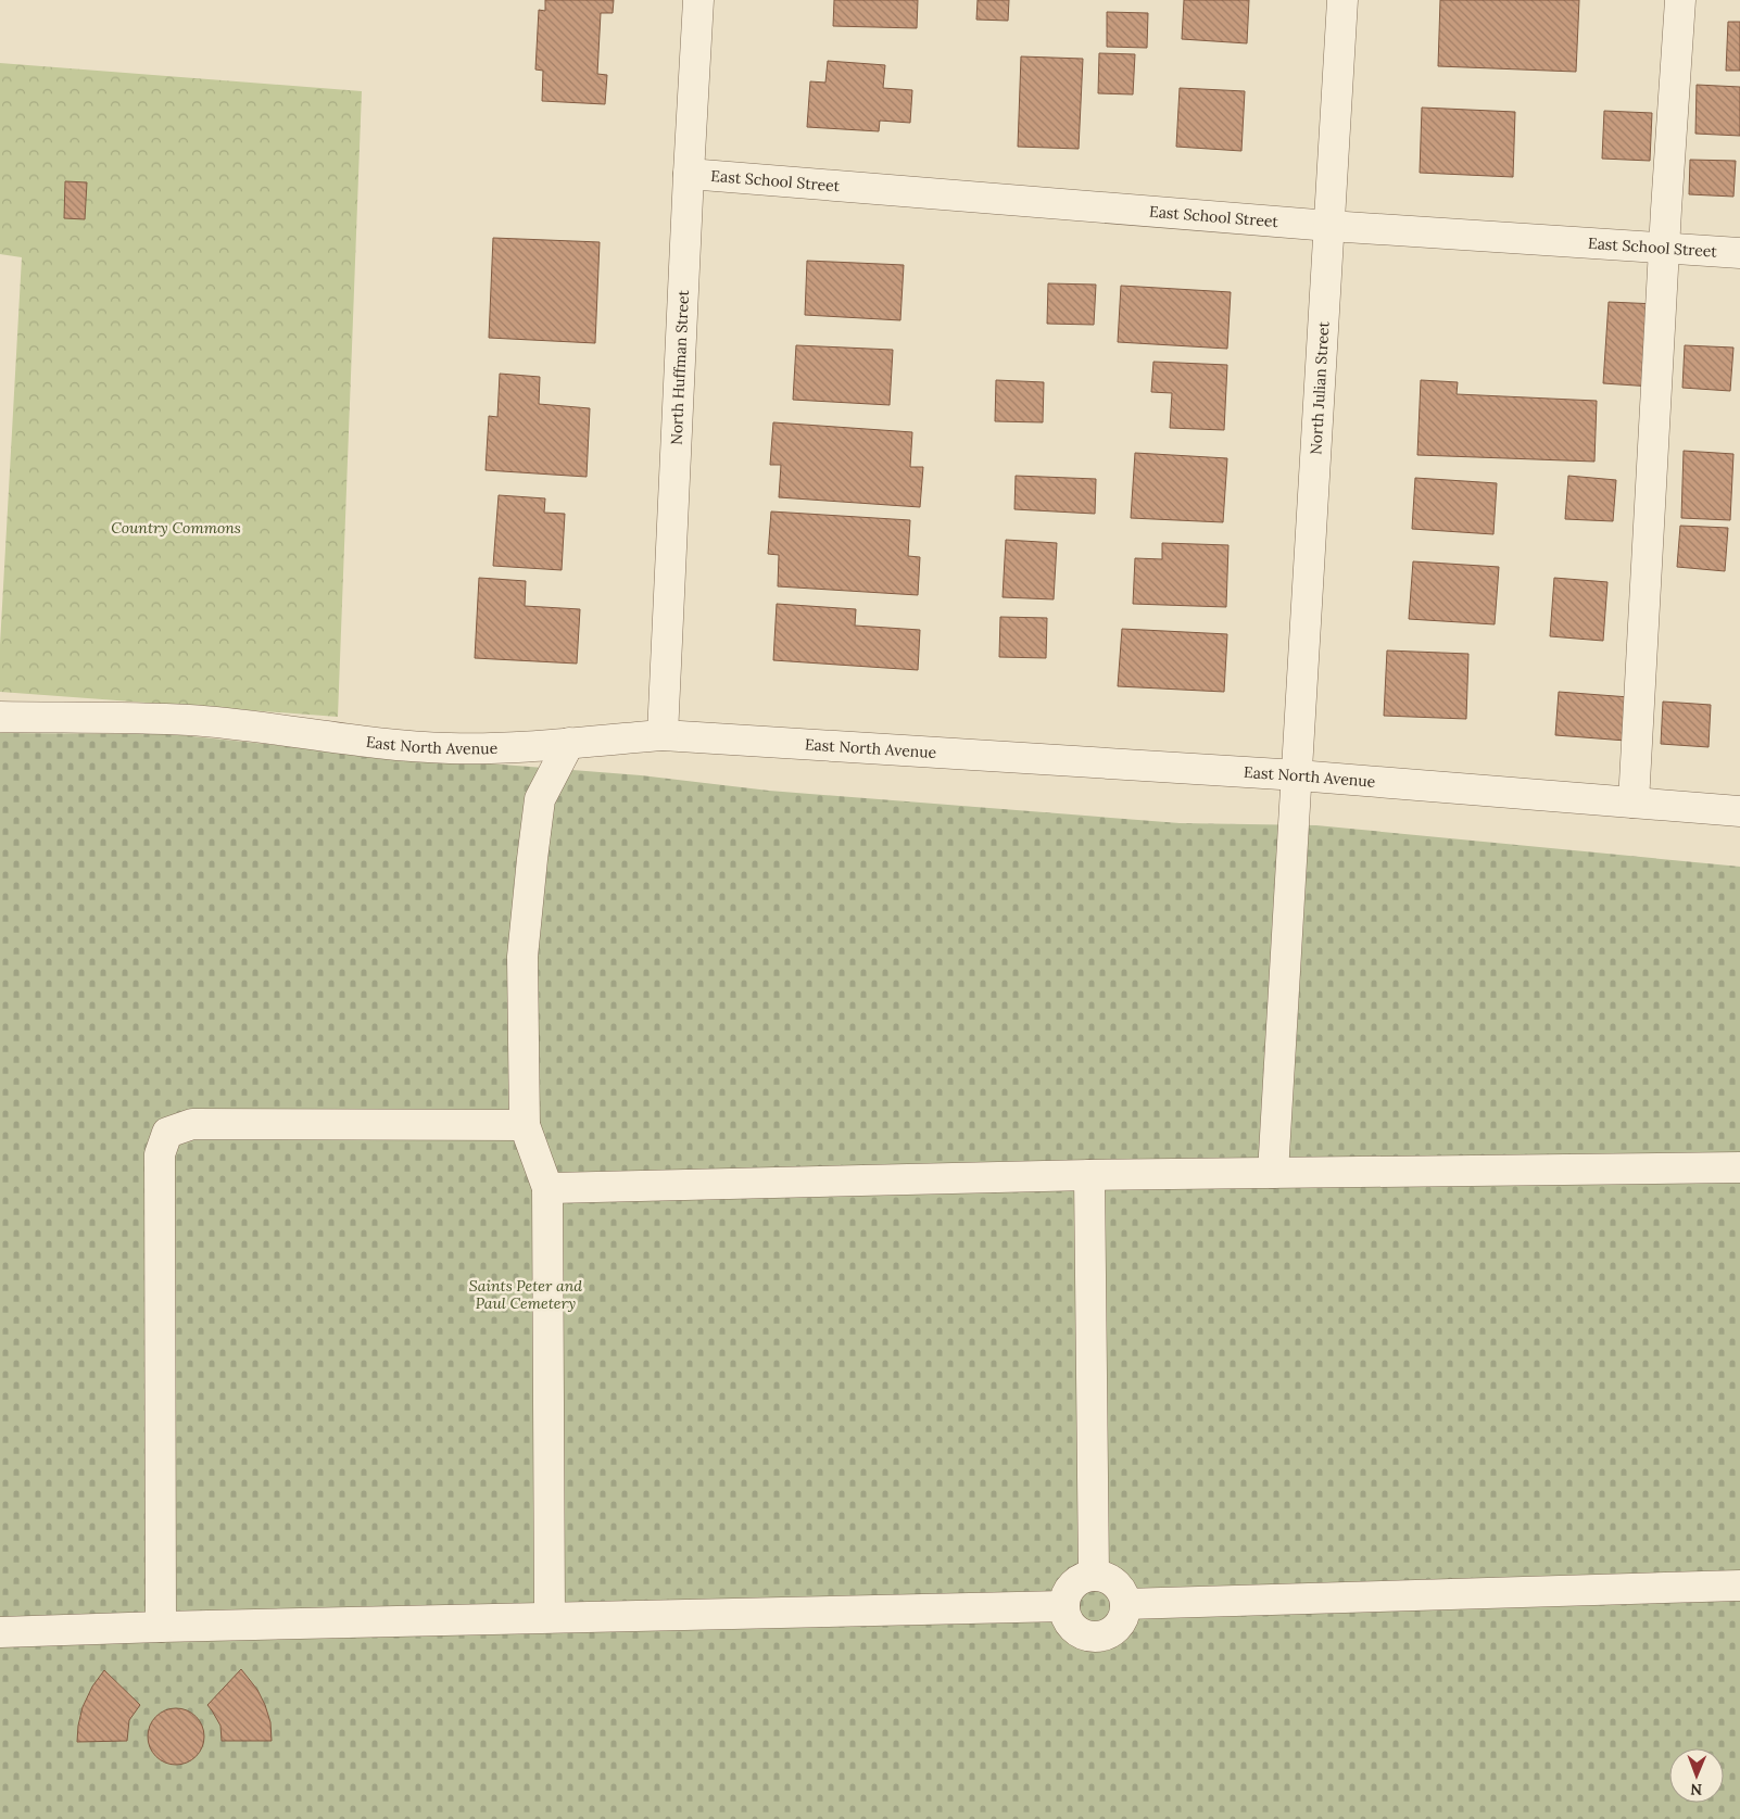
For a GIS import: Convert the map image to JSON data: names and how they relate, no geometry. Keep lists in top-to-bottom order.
{
  "streets": {
    "street": [
      "East School Street",
      "North Huffman Street",
      "North Julian Street",
      "East North Avenue"
    ]
  },
  "crossings": [
    ["East School Street", "North Huffman Street"],
    ["East School Street", "North Julian Street"],
    ["North Huffman Street", "East North Avenue"],
    ["North Julian Street", "East North Avenue"]
  ],
  "parks": ["Country Commons", "Saints Peter and Paul Cemetery"],
  "north": "bottom"
}
